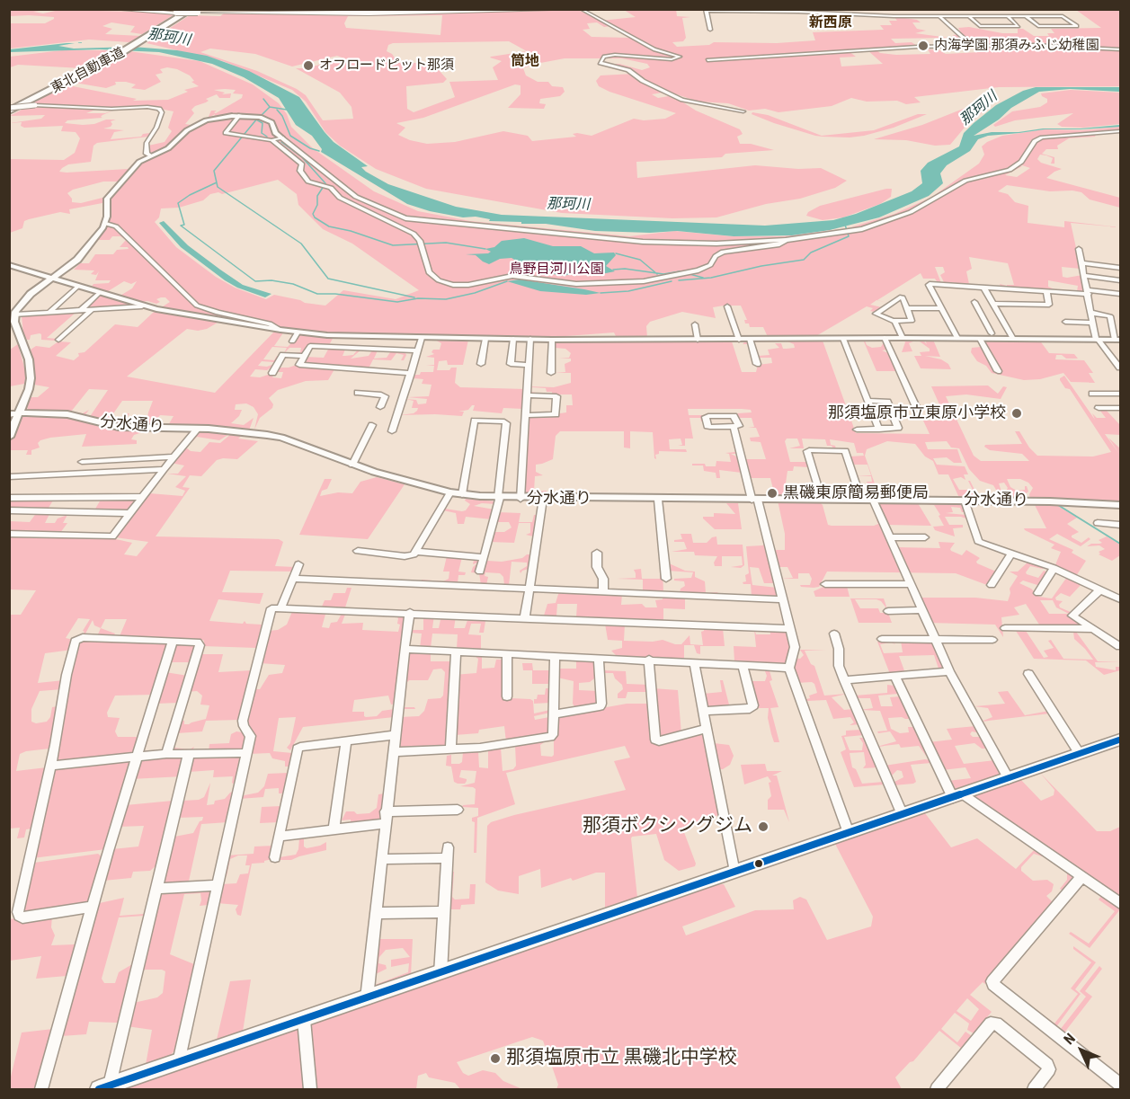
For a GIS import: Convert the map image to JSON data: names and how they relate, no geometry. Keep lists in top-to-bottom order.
{
  "streets": {
    "highway": ["東北自動車道"],
    "street": ["分水通り"]
  },
  "districts": ["新西原", "筒地"],
  "water": ["那珂川"],
  "parks": ["鳥野目河川公園"],
  "places": [
    "内海学園 那須みふじ幼稚園",
    "オフロードピット那須",
    "那須塩原市立東原小学校",
    "黒磯東原簡易郵便局",
    "那須ボクシングジム",
    "那須塩原市立 黒磯北中学校"
  ],
  "north": "top left"
}
